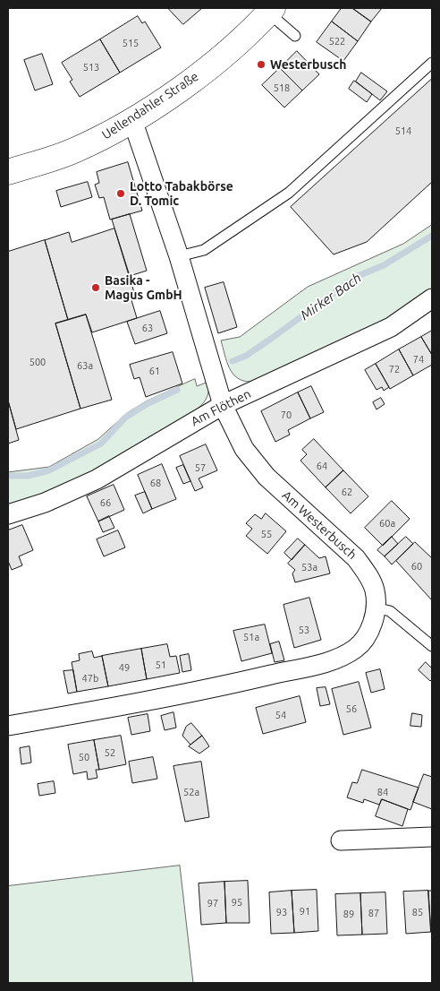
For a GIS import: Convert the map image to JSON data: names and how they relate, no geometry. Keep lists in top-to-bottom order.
{
  "streets": {
    "main road": ["Uellendahler Straße"],
    "street": ["Am Flöthen", "Am Westerbusch"]
  },
  "crossings": [
    ["Uellendahler Straße", "Am Westerbusch"],
    ["Am Flöthen", "Am Westerbusch"]
  ],
  "water": ["Mirker Bach"],
  "places": ["Westerbusch", "Lotto Tabakbörse D. Tomic", "Basika - Magus GmbH"],
  "house_numbers": [
    "522",
    "515",
    "513",
    "518",
    "514",
    "63",
    "74",
    "500",
    "63a",
    "72",
    "61",
    "70",
    "64",
    "57",
    "68",
    "62",
    "66",
    "60a",
    "55",
    "60",
    "53a",
    "53",
    "51a",
    "51",
    "49",
    "47b",
    "56",
    "54",
    "52",
    "50",
    "52a",
    "84",
    "95",
    "97",
    "91",
    "93",
    "85",
    "87",
    "89"
  ]
}
